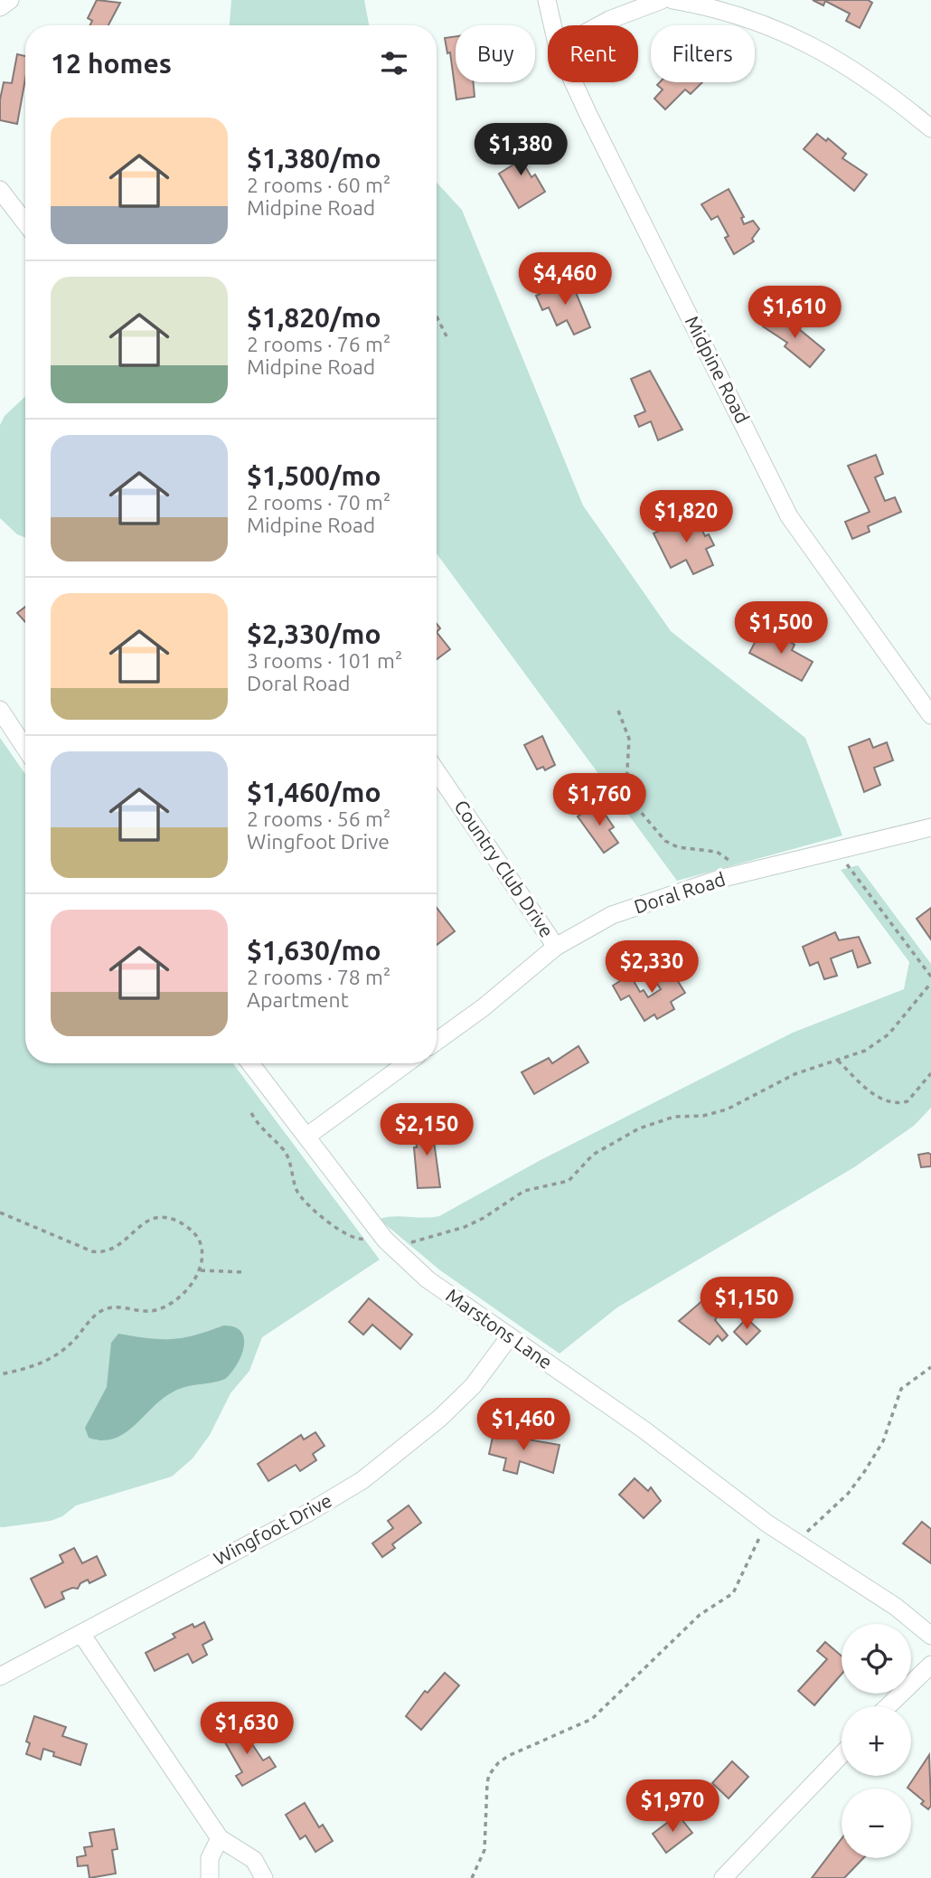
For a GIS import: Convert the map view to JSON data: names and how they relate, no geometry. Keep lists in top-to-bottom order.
{
  "streets": {
    "street": [
      "Midpine Road",
      "Country Club Drive",
      "Doral Road",
      "Marstons Lane",
      "Wingfoot Drive"
    ]
  },
  "crossings": [
    ["Country Club Drive", "Doral Road"],
    ["Marstons Lane", "Wingfoot Drive"]
  ],
  "page": {
    "chip": ["Buy", "Rent", "Filters"],
    "heading": "12 homes",
    "list": [
      {
        "name": "$1,380/mo",
        "note": "2 rooms · 60 m² · Midpine Road"
      },
      {
        "name": "$1,820/mo",
        "note": "2 rooms · 76 m² · Midpine Road"
      },
      {
        "name": "$1,500/mo",
        "note": "2 rooms · 70 m² · Midpine Road"
      },
      {
        "name": "$2,330/mo",
        "note": "3 rooms · 101 m² · Doral Road"
      },
      {
        "name": "$1,460/mo",
        "note": "2 rooms · 56 m² · Wingfoot Drive"
      },
      {
        "name": "$1,630/mo",
        "note": "2 rooms · 78 m² · Apartment"
      }
    ],
    "price": [
      "$1,380",
      "$4,460",
      "$1,610",
      "$1,820",
      "$1,500",
      "$1,760",
      "$2,330",
      "$2,150",
      "$1,150",
      "$1,460",
      "$1,630",
      "$1,970"
    ],
    "map_buttons": ["+", "−"]
  }
}
